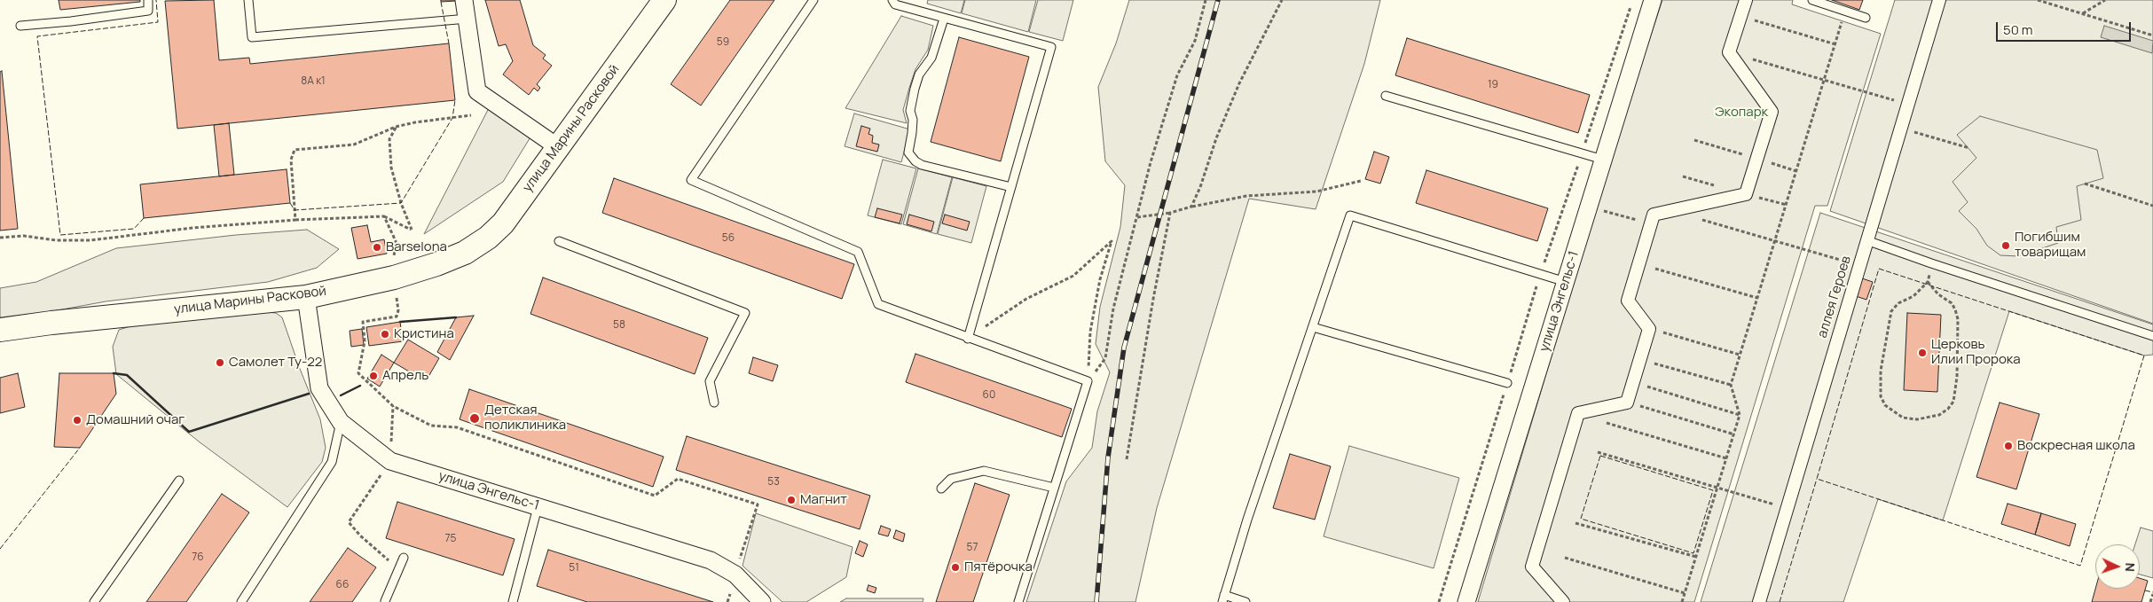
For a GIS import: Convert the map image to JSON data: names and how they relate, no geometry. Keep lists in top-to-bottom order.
{
  "streets": {
    "main road": ["улица Марины Расковой"],
    "street": ["аллея Героев", "улица Энгельс-1"]
  },
  "crossings": [
    ["улица Марины Расковой", "улица Энгельс-1"]
  ],
  "parks": ["Экопарк"],
  "places": [
    "Погибшим товарищам",
    "Barselona",
    "Кристина",
    "Церковь Илии Пророка",
    "Самолет Ту-22",
    "Апрель",
    "Детская поликлиника",
    "Домашний очаг",
    "Воскресная школа",
    "Магнит",
    "Пятёрочка"
  ],
  "house_numbers": [
    "59",
    "8А к1",
    "19",
    "56",
    "58",
    "60",
    "53",
    "75",
    "57",
    "76",
    "51",
    "66"
  ],
  "scale_bar": "50 m",
  "north": "right"
}
